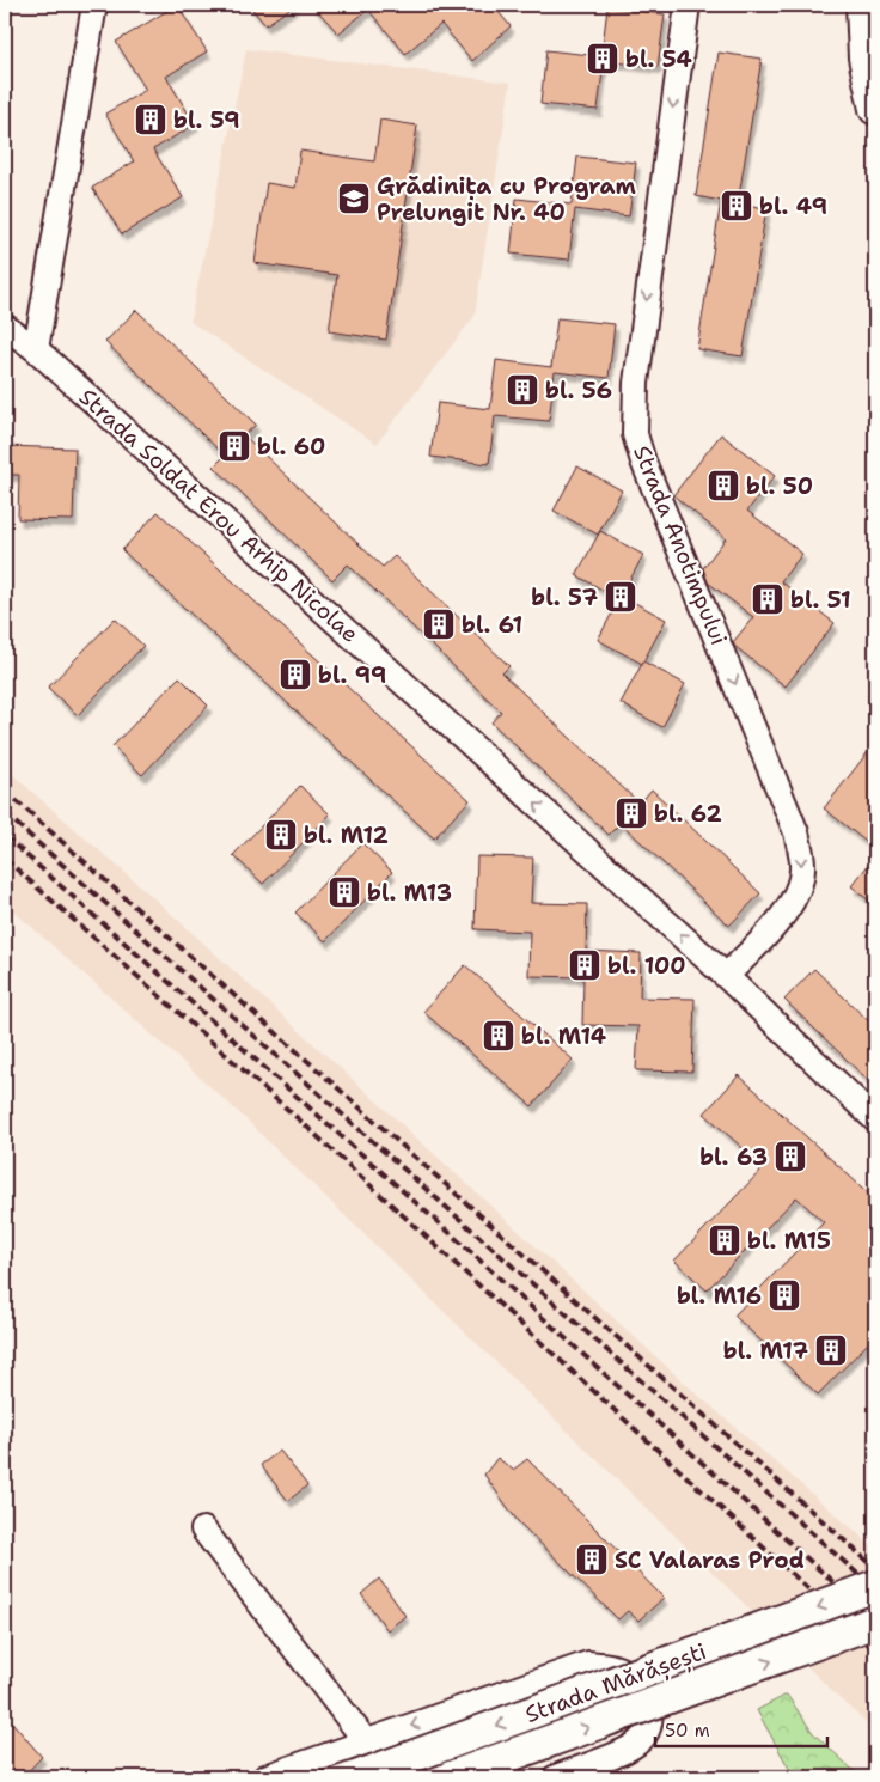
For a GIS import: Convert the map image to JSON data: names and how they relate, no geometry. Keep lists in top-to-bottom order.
{
  "streets": {
    "main road": ["Strada Mărășești"],
    "street": ["Strada Soldat Erou Arhip Nicolae", "Strada Anotimpului"]
  },
  "crossings": [
    ["Strada Soldat Erou Arhip Nicolae", "Strada Anotimpului"]
  ],
  "one_way": ["Strada Soldat Erou Arhip Nicolae", "Strada Anotimpului"],
  "places": {
    "building": [
      "bl. 54",
      "bl. 59",
      "bl. 49",
      "bl. 56",
      "bl. 60",
      "bl. 50",
      "bl. 57",
      "bl. 51",
      "bl. 61",
      "bl. 99",
      "bl. 62",
      "bl. M12",
      "bl. M13",
      "bl. 100",
      "bl. M14",
      "bl. 63",
      "bl. M15",
      "bl. M16",
      "bl. M17",
      "SC Valaras Prod"
    ],
    "school or university": ["Grădinița cu Program Prelungit Nr. 40"]
  },
  "scale_bar": "50 m"
}
